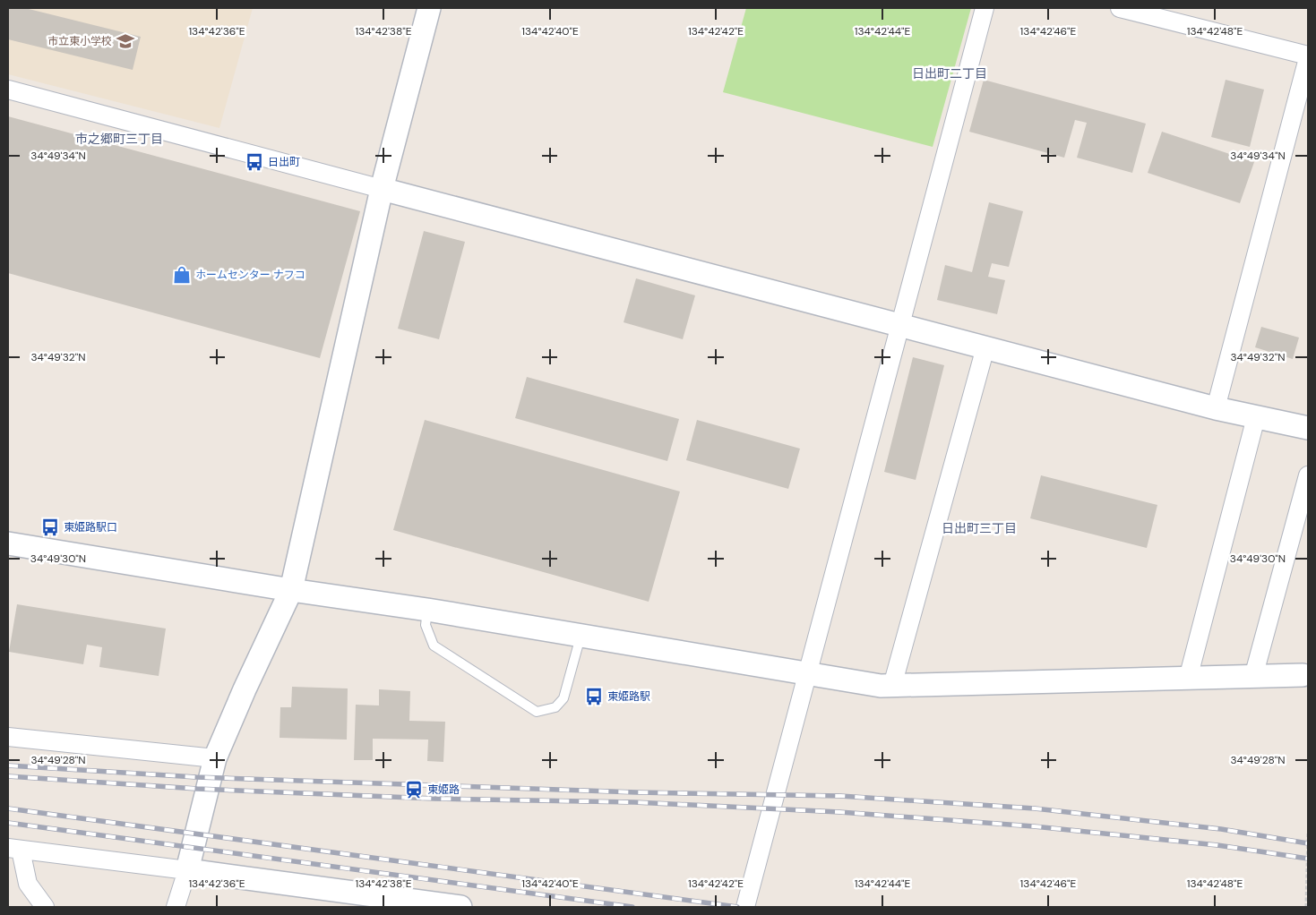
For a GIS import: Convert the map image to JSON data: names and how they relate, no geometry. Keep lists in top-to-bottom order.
{
  "districts": ["日出町二丁目", "市之郷町三丁目", "日出町三丁目"],
  "places": {
    "school or university": ["市立東小学校"],
    "bus stop": ["日出町", "東姫路駅口", "東姫路駅"],
    "shop": ["ホームセンター ナフコ"],
    "station": ["東姫路"]
  },
  "coordinates": [
    "134°42'36\"E",
    "134°42'38\"E",
    "134°42'40\"E",
    "134°42'42\"E",
    "134°42'44\"E",
    "134°42'46\"E",
    "134°42'48\"E",
    "34°49'34\"N",
    "34°49'32\"N",
    "34°49'30\"N",
    "34°49'28\"N"
  ]
}
